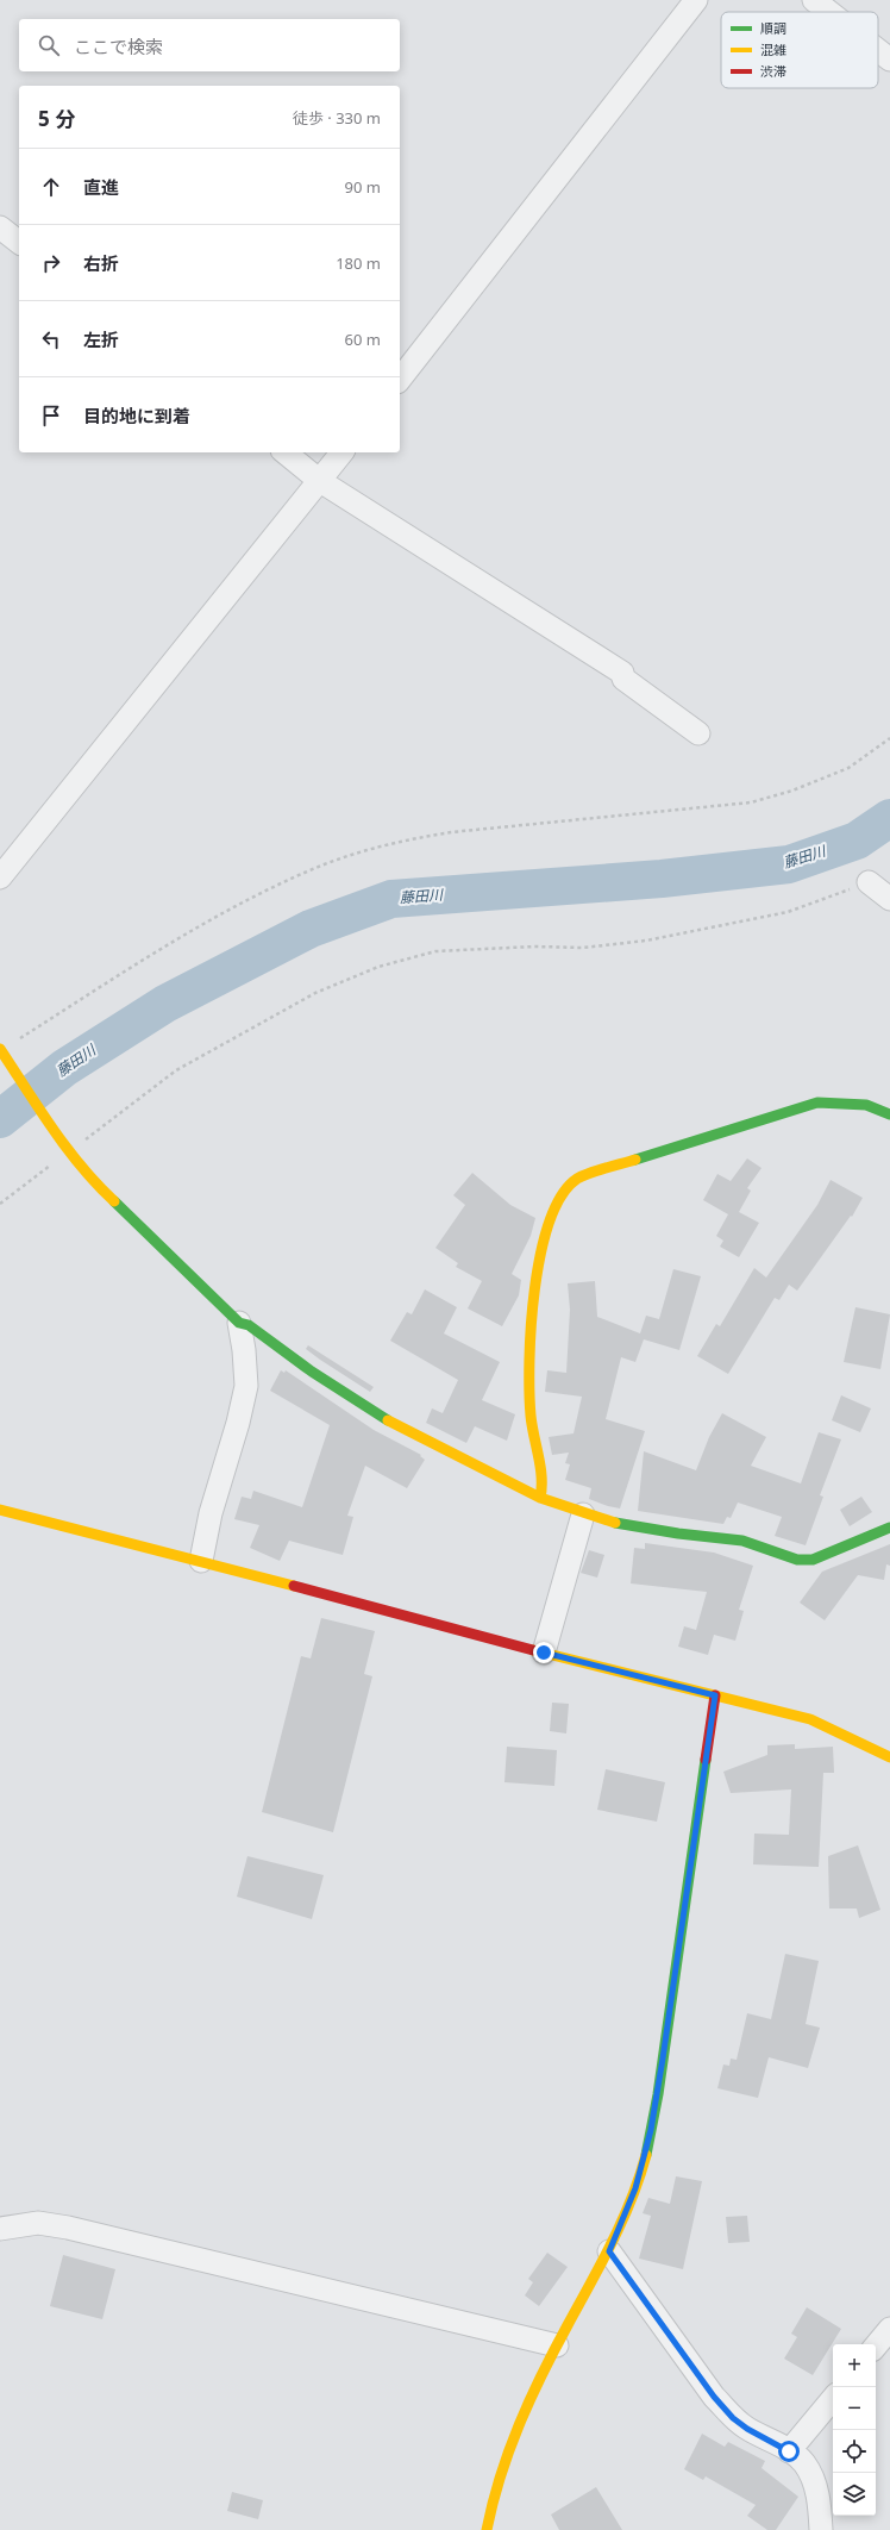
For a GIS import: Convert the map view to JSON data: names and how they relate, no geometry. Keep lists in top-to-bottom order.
{
  "water": ["藤田川"],
  "legend": ["順調", "混雑", "渋滞"],
  "page": {
    "search": "ここで検索",
    "heading": ["5 分", "徒歩 · 330 m"],
    "list": [
      ["直進", "90 m"],
      ["右折", "180 m"],
      ["左折", "60 m"],
      "目的地に到着"
    ],
    "map_buttons": ["+", "−"]
  }
}
